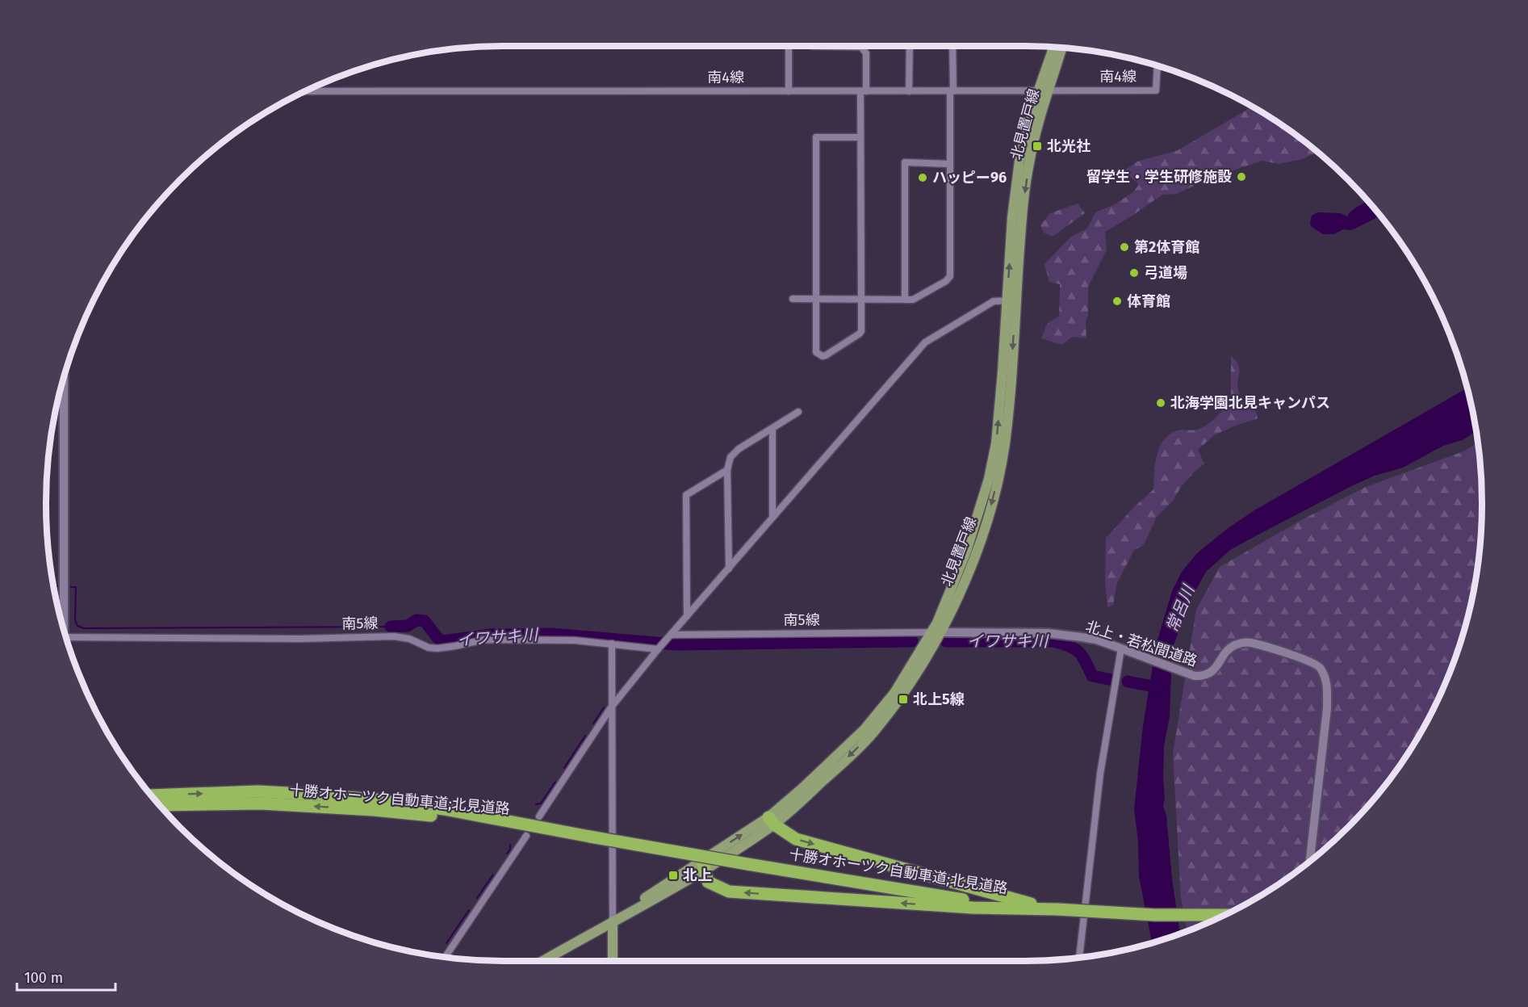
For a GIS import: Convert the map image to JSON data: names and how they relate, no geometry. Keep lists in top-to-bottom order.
{
  "streets": {
    "highway": ["十勝オホーツク自動車道;北見道路"],
    "main road": ["北見置戸線"],
    "street": ["南4線", "南5線", "北上・若松間道路"]
  },
  "crossings": [
    ["南4線", "北見置戸線"],
    ["北見置戸線", "南5線"],
    ["北見置戸線", "北上・若松間道路"],
    ["南5線", "北上・若松間道路"]
  ],
  "water": ["常呂川", "イワサキ川"],
  "places": {
    "transit": ["北光社", "北上5線", "北上"],
    "other": [
      "留学生・学生研修施設",
      "ハッピー96",
      "第2体育館",
      "弓道場",
      "体育館",
      "北海学園北見キャンパス"
    ]
  },
  "scale_bar": "100 m"
}
